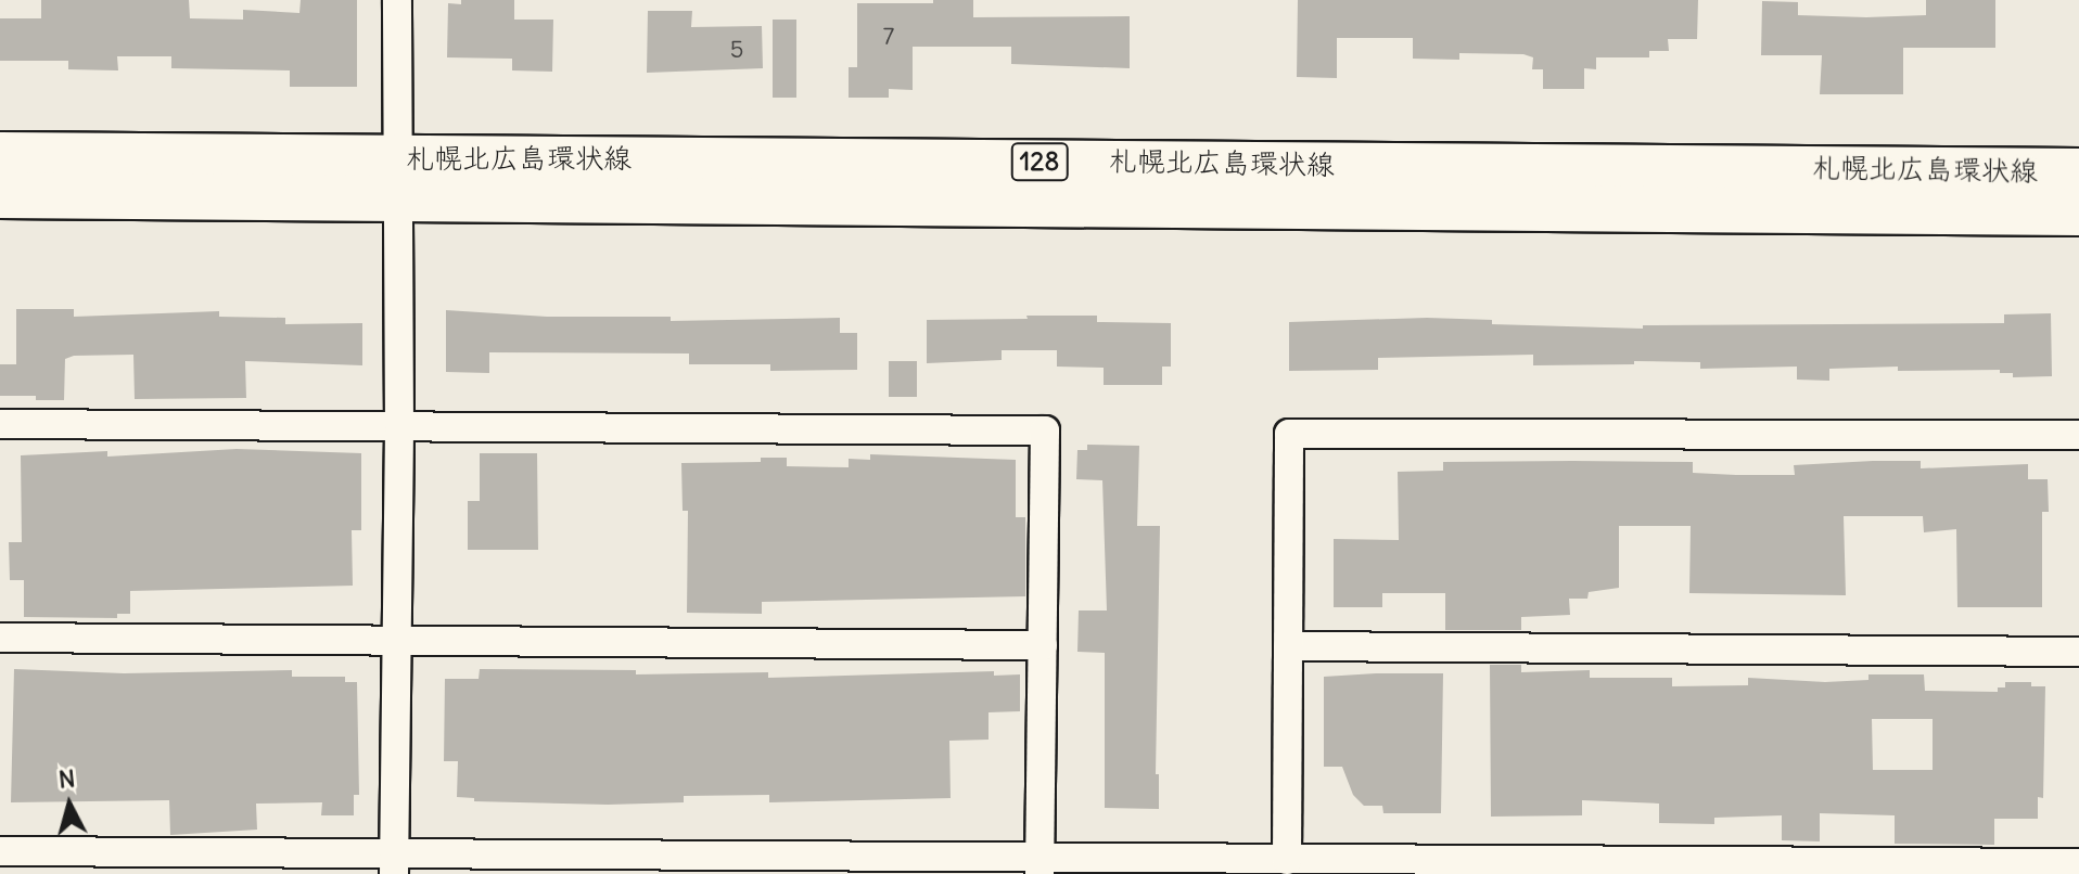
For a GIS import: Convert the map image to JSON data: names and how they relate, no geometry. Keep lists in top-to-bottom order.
{
  "streets": {
    "main road": ["札幌北広島環状線", "128"]
  },
  "house_numbers": ["7", "5"],
  "north": "top"
}
